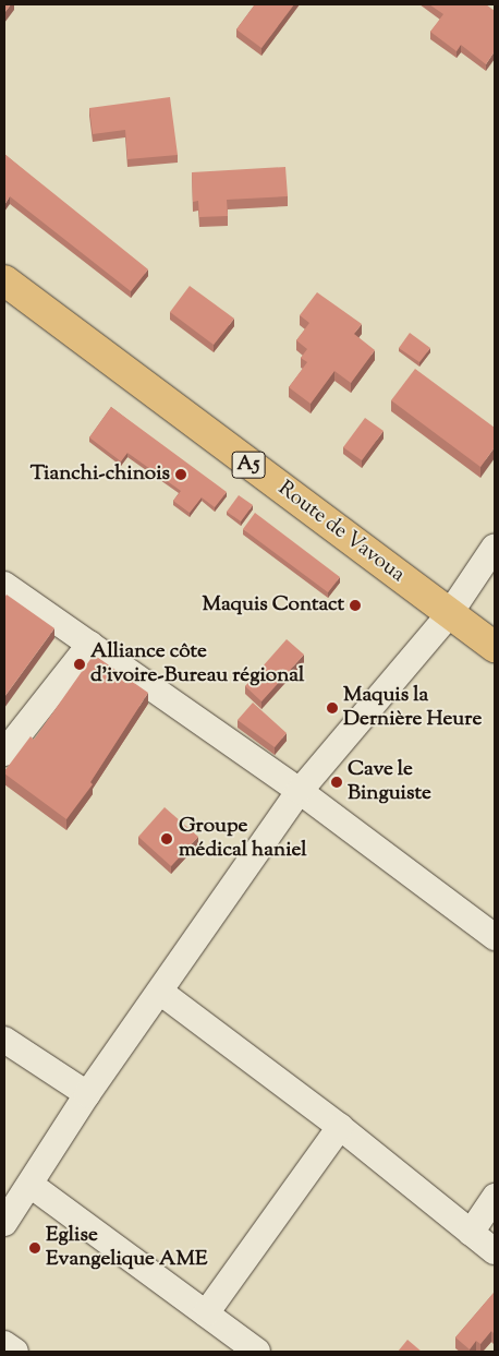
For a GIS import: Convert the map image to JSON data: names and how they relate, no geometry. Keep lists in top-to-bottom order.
{
  "streets": {
    "main road": ["A5", "Route de Vavoua"]
  },
  "places": [
    "Tianchi-chinois",
    "Maquis Contact",
    "Alliance côte d'ivoire-Bureau régional",
    "Maquis la Dernière Heure",
    "Cave le Binguiste",
    "Groupe médical haniel",
    "Eglise Evangelique AME"
  ]
}
